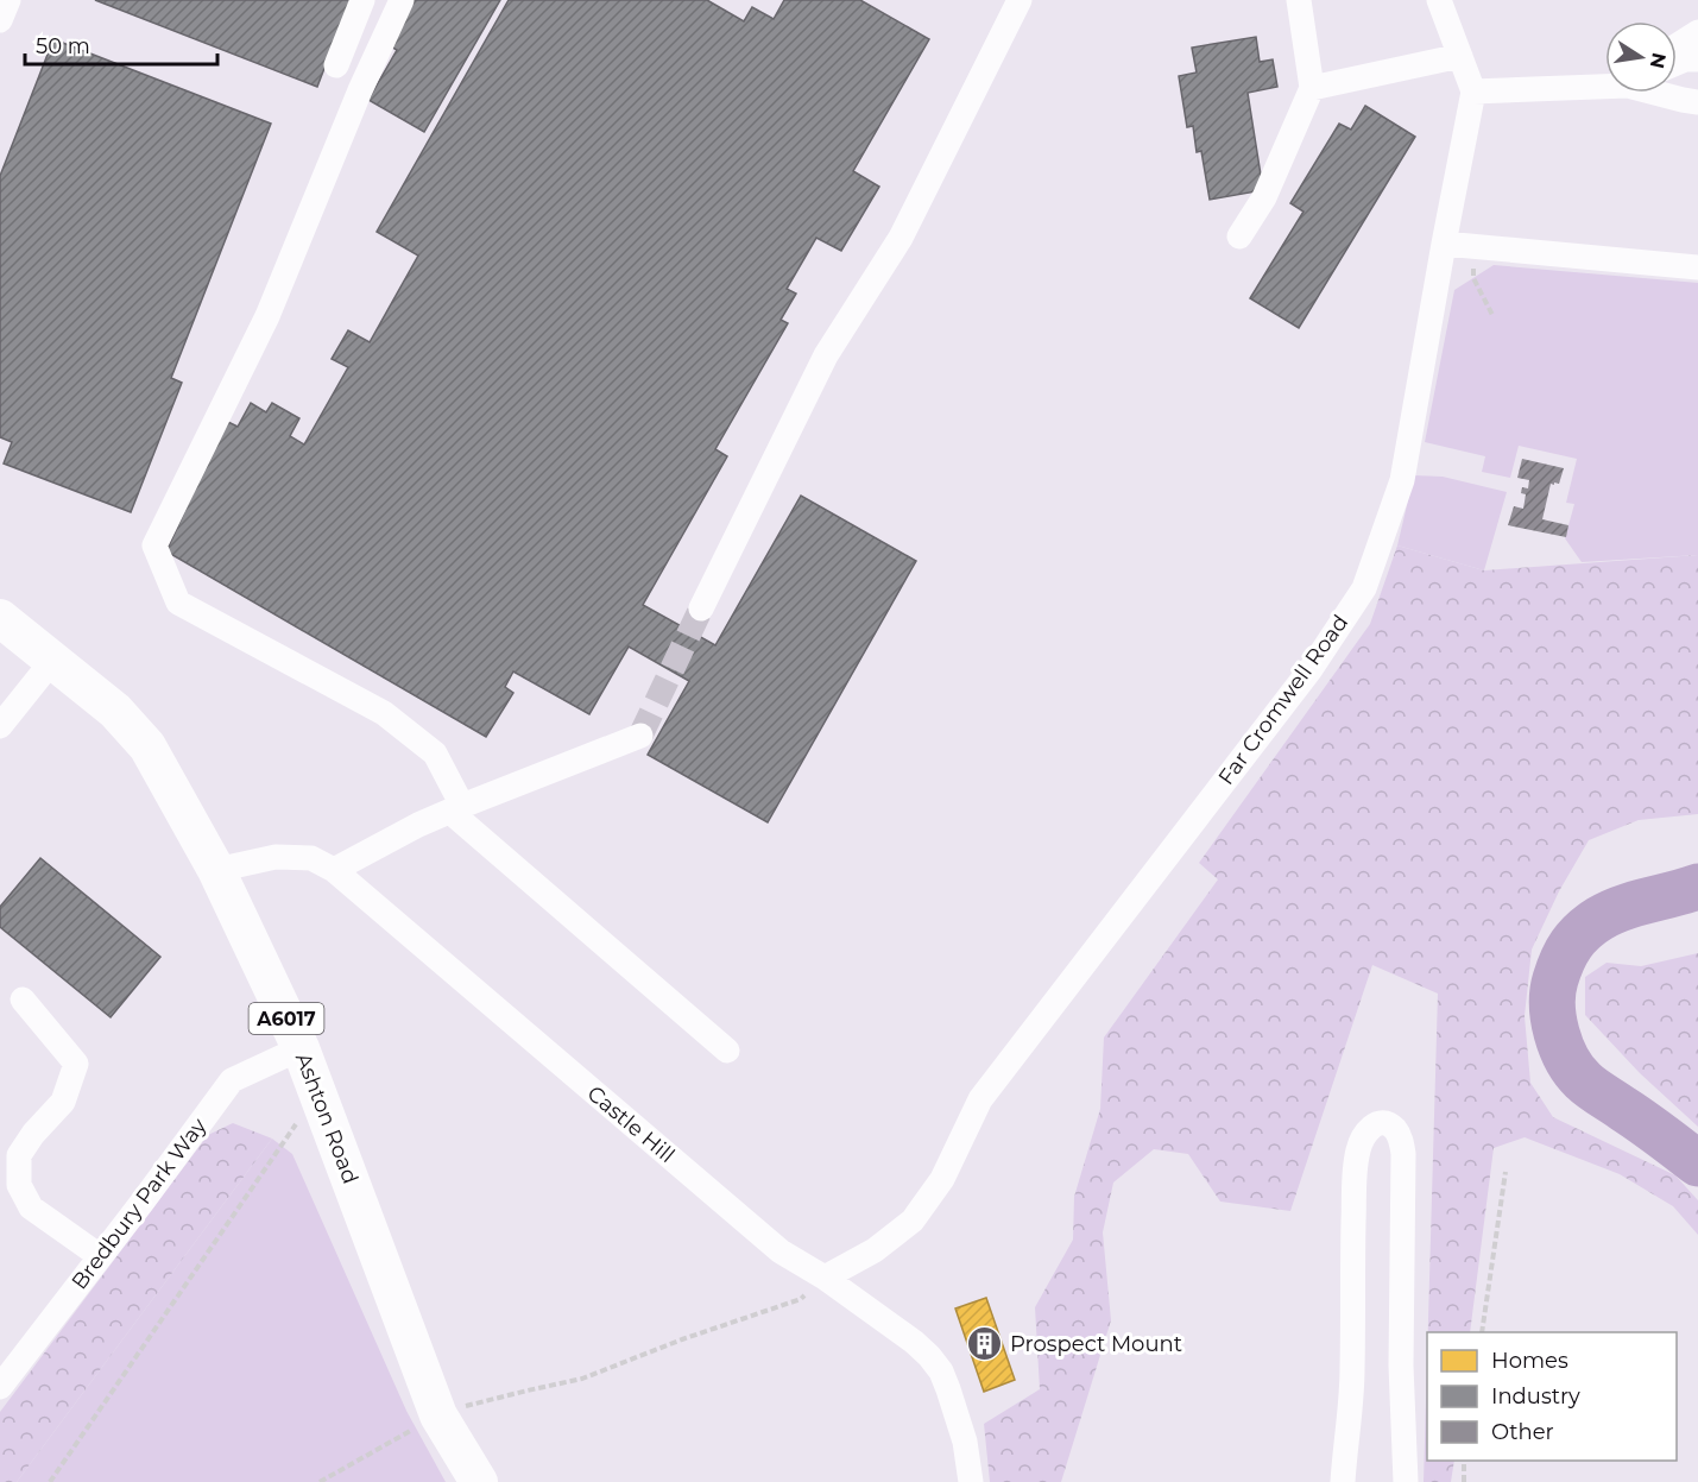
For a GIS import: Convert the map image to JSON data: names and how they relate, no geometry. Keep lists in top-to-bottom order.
{
  "streets": {
    "highway": ["A6017", "Ashton Road"],
    "street": ["Far Cromwell Road", "Castle Hill", "Bredbury Park Way"]
  },
  "crossings": [
    ["Far Cromwell Road", "Castle Hill"],
    ["Ashton Road", "Castle Hill"],
    ["Ashton Road", "Bredbury Park Way"]
  ],
  "places": {
    "building": ["Prospect Mount"]
  },
  "legend": ["Homes", "Industry", "Other"],
  "scale_bar": "50 m",
  "north": "right"
}
